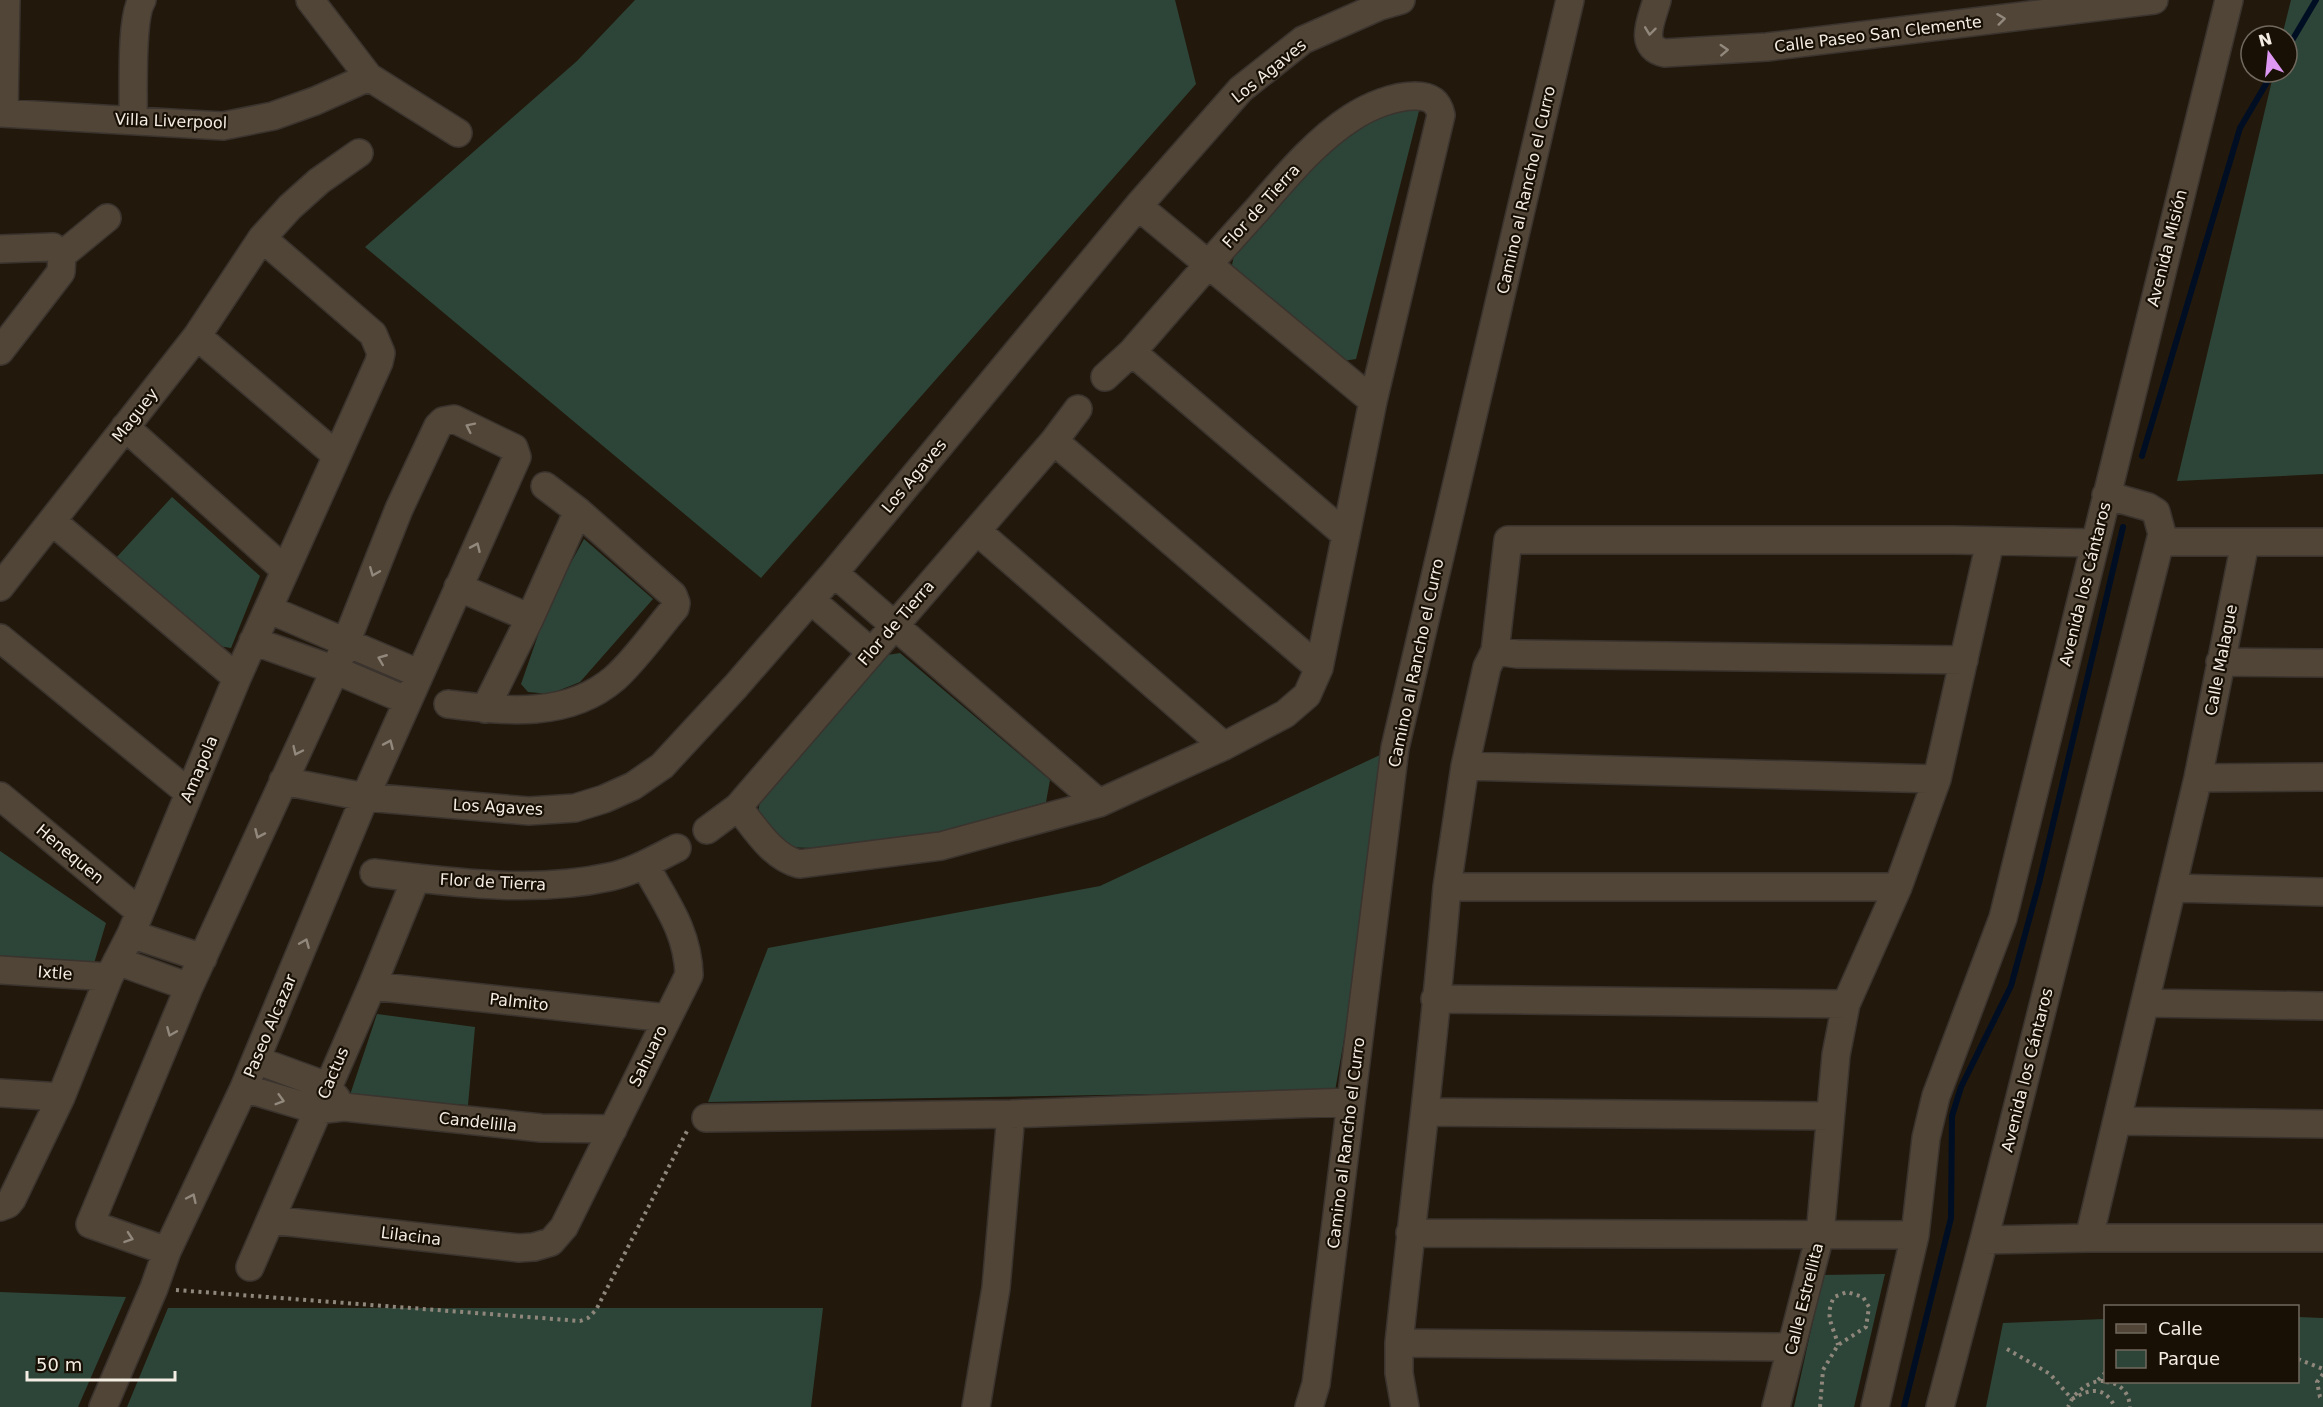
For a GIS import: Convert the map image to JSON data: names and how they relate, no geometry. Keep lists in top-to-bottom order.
{
  "streets": {
    "street": [
      "Calle Paseo San Clemente",
      "Los Agaves",
      "Villa Liverpool",
      "Camino al Rancho el Curro",
      "Flor de Tierra",
      "Avenida Misión",
      "Maguey",
      "Avenida los Cántaros",
      "Calle Malague",
      "Amapola",
      "Henequen",
      "Ixtle",
      "Palmito",
      "Paseo Alcazar",
      "Sahuaro",
      "Cactus",
      "Candelilla",
      "Lilacina",
      "Calle Estrellita"
    ]
  },
  "crossings": [
    ["Los Agaves", "Paseo Alcazar"],
    ["Flor de Tierra", "Sahuaro"],
    ["Flor de Tierra", "Cactus"],
    ["Avenida Misión", "Avenida los Cántaros"],
    ["Maguey", "Amapola"],
    ["Amapola", "Henequen"],
    ["Amapola", "Ixtle"],
    ["Palmito", "Sahuaro"],
    ["Palmito", "Cactus"],
    ["Sahuaro", "Candelilla"],
    ["Sahuaro", "Lilacina"],
    ["Cactus", "Candelilla"],
    ["Cactus", "Lilacina"]
  ],
  "one_way": ["Calle Paseo San Clemente"],
  "legend": ["Calle", "Parque"],
  "scale_bar": "50 m",
  "north": "top"
}
